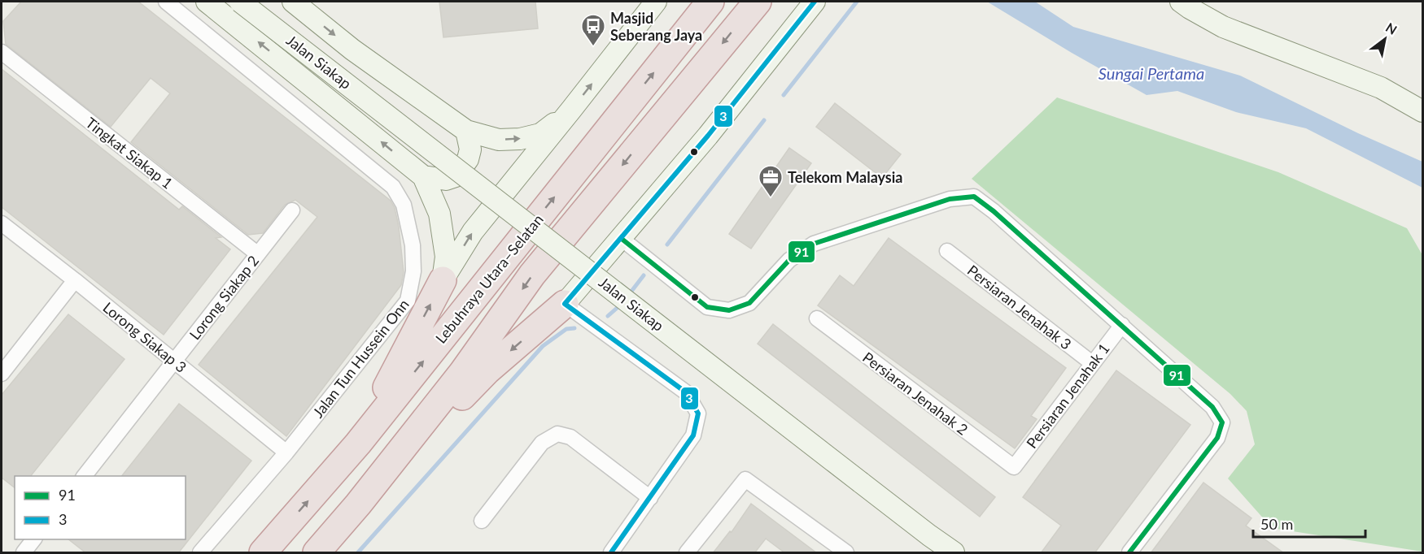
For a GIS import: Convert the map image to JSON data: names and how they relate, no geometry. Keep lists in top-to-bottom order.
{
  "streets": {
    "highway": ["Lebuhraya Utara–Selatan"],
    "main road": ["Jalan Siakap"],
    "street": [
      "Tingkat Siakap 1",
      "Lorong Siakap 2",
      "Persiaran Jenahak 3",
      "Lorong Siakap 3",
      "Jalan Tun Hussein Onn",
      "Persiaran Jenahak 2",
      "Persiaran Jenahak 1"
    ]
  },
  "crossings": [
    ["Tingkat Siakap 1", "Lorong Siakap 2"],
    ["Lorong Siakap 2", "Lorong Siakap 3"],
    ["Persiaran Jenahak 3", "Persiaran Jenahak 1"],
    ["Lorong Siakap 3", "Jalan Tun Hussein Onn"],
    ["Persiaran Jenahak 2", "Persiaran Jenahak 1"]
  ],
  "water": ["Sungai Pertama"],
  "places": {
    "bus stop": ["Masjid Seberang Jaya"],
    "office": ["Telekom Malaysia"]
  },
  "lines": ["transit line 3", "transit line 91"],
  "legend": ["91", "3"],
  "scale_bar": "50 m",
  "north": "top right"
}
